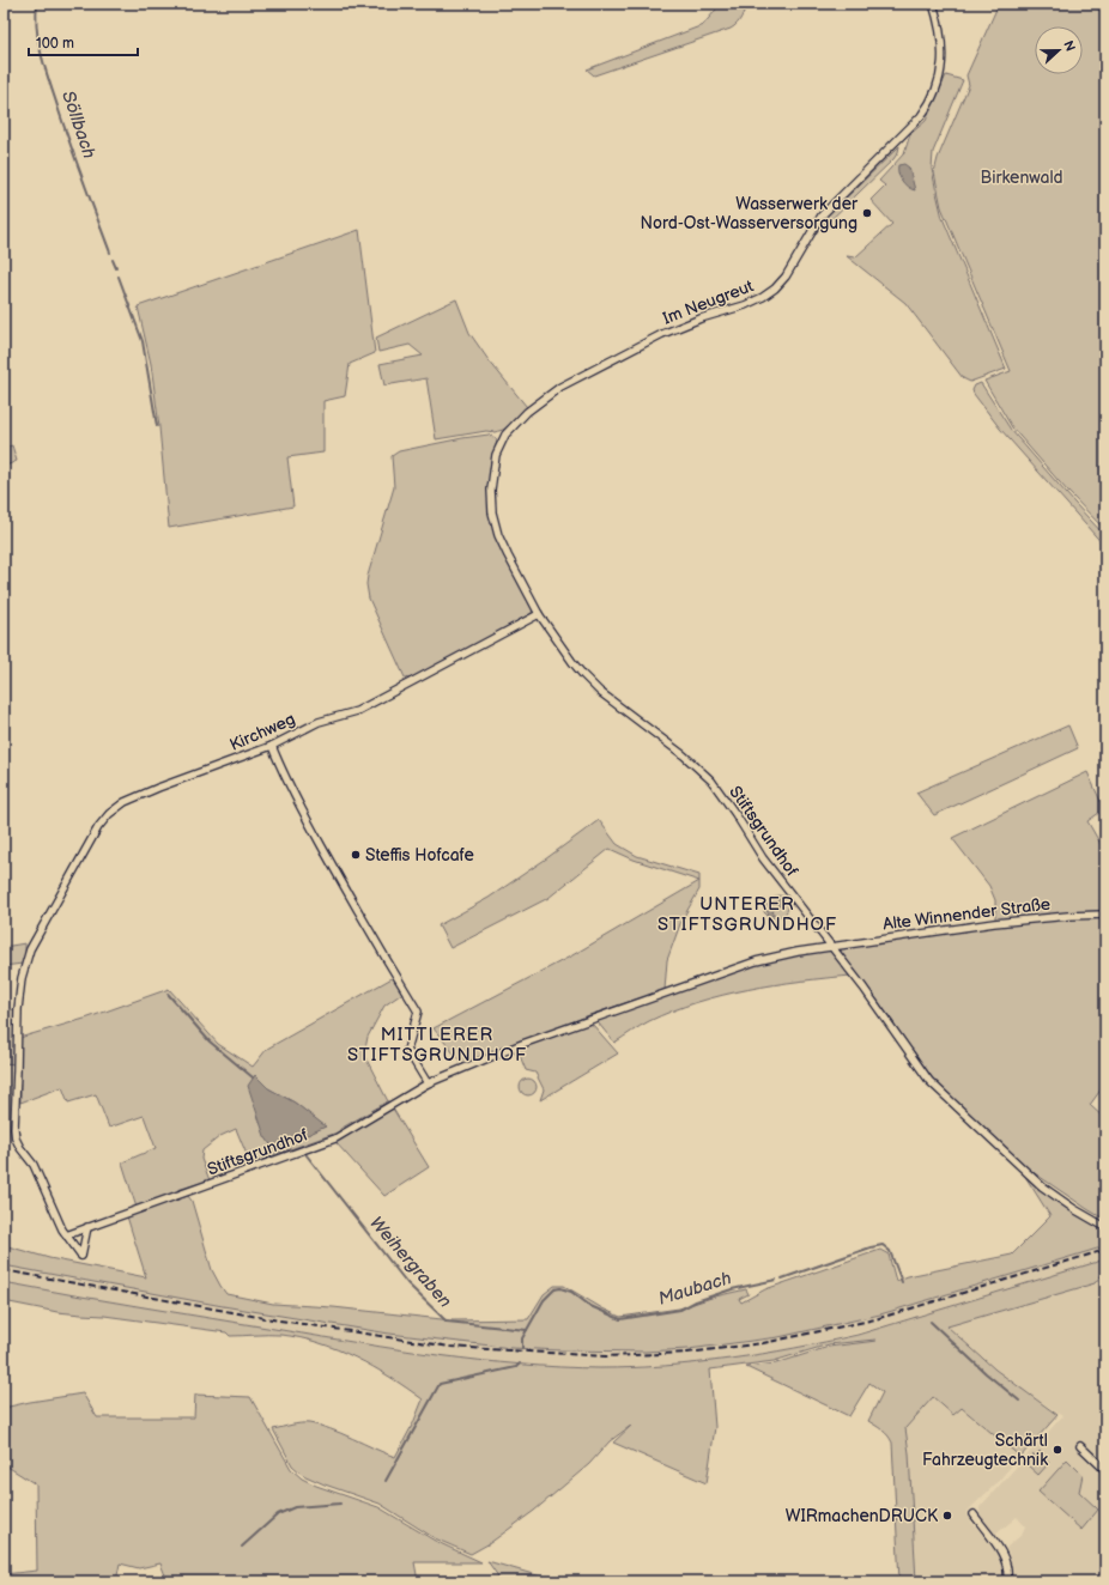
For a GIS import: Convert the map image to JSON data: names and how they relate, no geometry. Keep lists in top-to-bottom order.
{
  "streets": {
    "street": [
      "Im Neugreut",
      "Kirchweg",
      "Stiftsgrundhof",
      "Alte Winnender Straße"
    ]
  },
  "crossings": [
    ["Im Neugreut", "Stiftsgrundhof"],
    ["Kirchweg", "Stiftsgrundhof"],
    ["Stiftsgrundhof", "Alte Winnender Straße"]
  ],
  "districts": ["UNTERER STIFTSGRUNDHOF", "MITTLERER STIFTSGRUNDHOF"],
  "water": ["Söllbach", "Weihergraben", "Maubach"],
  "parks": ["Birkenwald"],
  "places": [
    "Wasserwerk der Nord-Ost-Wasserversorgung",
    "Steffis Hofcafe",
    "Schärtl Fahrzeugtechnik",
    "WIRmachenDRUCK"
  ],
  "scale_bar": "100 m",
  "north": "right"
}
